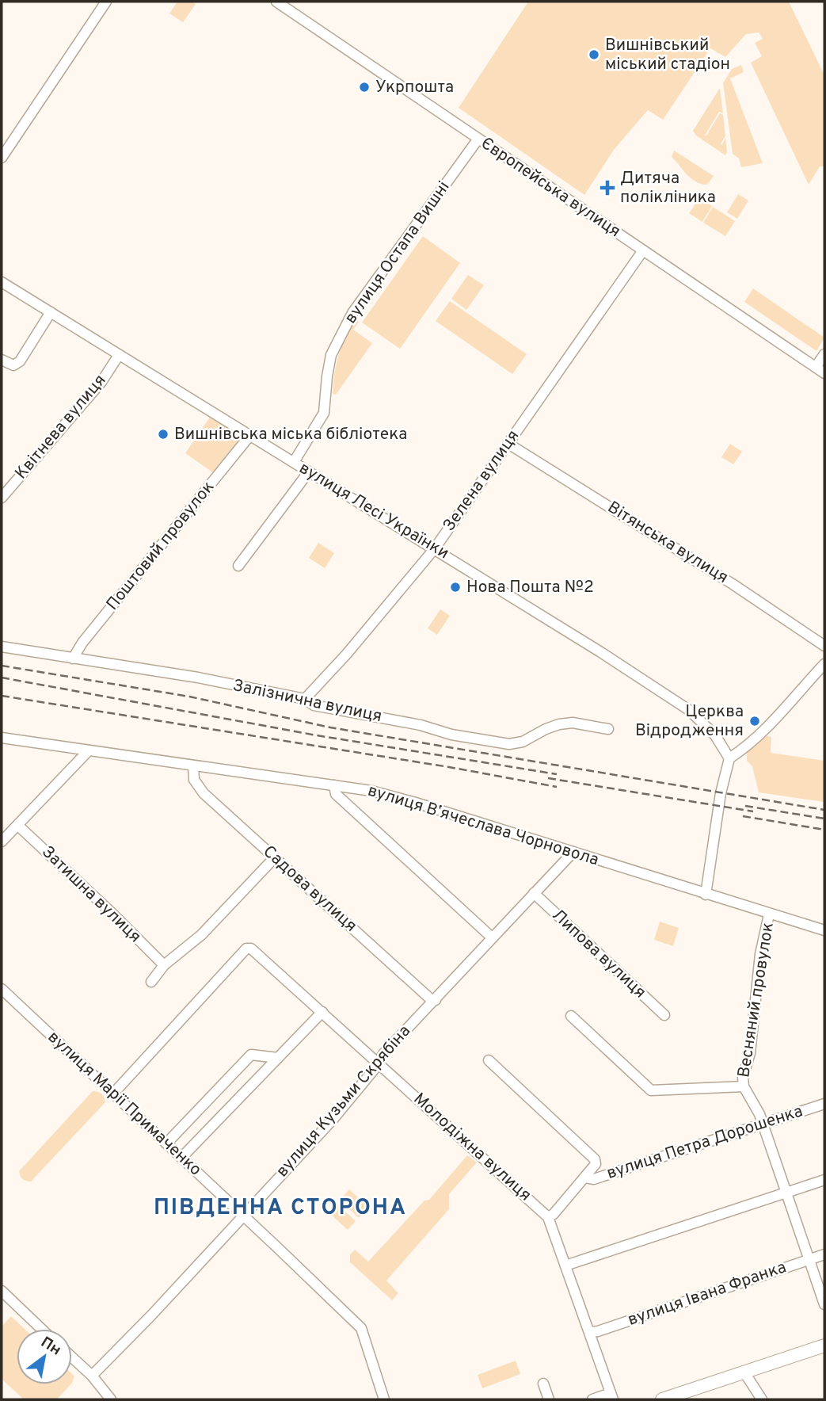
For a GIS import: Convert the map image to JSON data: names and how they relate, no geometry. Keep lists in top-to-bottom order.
{
  "streets": {
    "street": [
      "Європейська вулиця",
      "вулиця Остапа Вишні",
      "Квітнева вулиця",
      "Зелена вулиця",
      "вулиця Лесі Українки",
      "Вітянська вулиця",
      "Поштовий провулок",
      "Залізнична вулиця",
      "вулиця Вʼячеслава Чорновола",
      "Садова вулиця",
      "Затишна вулиця",
      "Липова вулиця",
      "Весняний провулок",
      "вулиця Кузьми Скрябіна",
      "вулиця Марії Примаченко",
      "вулиця Петра Дорошенка",
      "Молодіжна вулиця",
      "вулиця Івана Франка"
    ]
  },
  "crossings": [
    ["Європейська вулиця", "вулиця Остапа Вишні"],
    ["Європейська вулиця", "Зелена вулиця"],
    ["вулиця Остапа Вишні", "вулиця Лесі Українки"],
    ["Квітнева вулиця", "вулиця Лесі Українки"],
    ["Зелена вулиця", "вулиця Лесі Українки"],
    ["Зелена вулиця", "Вітянська вулиця"],
    ["Зелена вулиця", "Залізнична вулиця"],
    ["вулиця Лесі Українки", "Поштовий провулок"],
    ["Поштовий провулок", "Залізнична вулиця"],
    ["вулиця Вʼячеслава Чорновола", "Садова вулиця"],
    ["вулиця Вʼячеслава Чорновола", "Весняний провулок"],
    ["вулиця Вʼячеслава Чорновола", "вулиця Кузьми Скрябіна"],
    ["Садова вулиця", "вулиця Кузьми Скрябіна"],
    ["Липова вулиця", "вулиця Кузьми Скрябіна"],
    ["вулиця Кузьми Скрябіна", "вулиця Марії Примаченко"],
    ["вулиця Кузьми Скрябіна", "Молодіжна вулиця"],
    ["вулиця Марії Примаченко", "Молодіжна вулиця"],
    ["Молодіжна вулиця", "вулиця Івана Франка"]
  ],
  "districts": ["ПІВДЕННА СТОРОНА"],
  "places": {
    "other": [
      "Вишнівський міський стадіон",
      "Укрпошта",
      "Вишнівська міська бібліотека",
      "Нова Пошта №2",
      "Церква Відродження"
    ],
    "health": ["Дитяча полікліника"]
  },
  "north": "top right"
}
